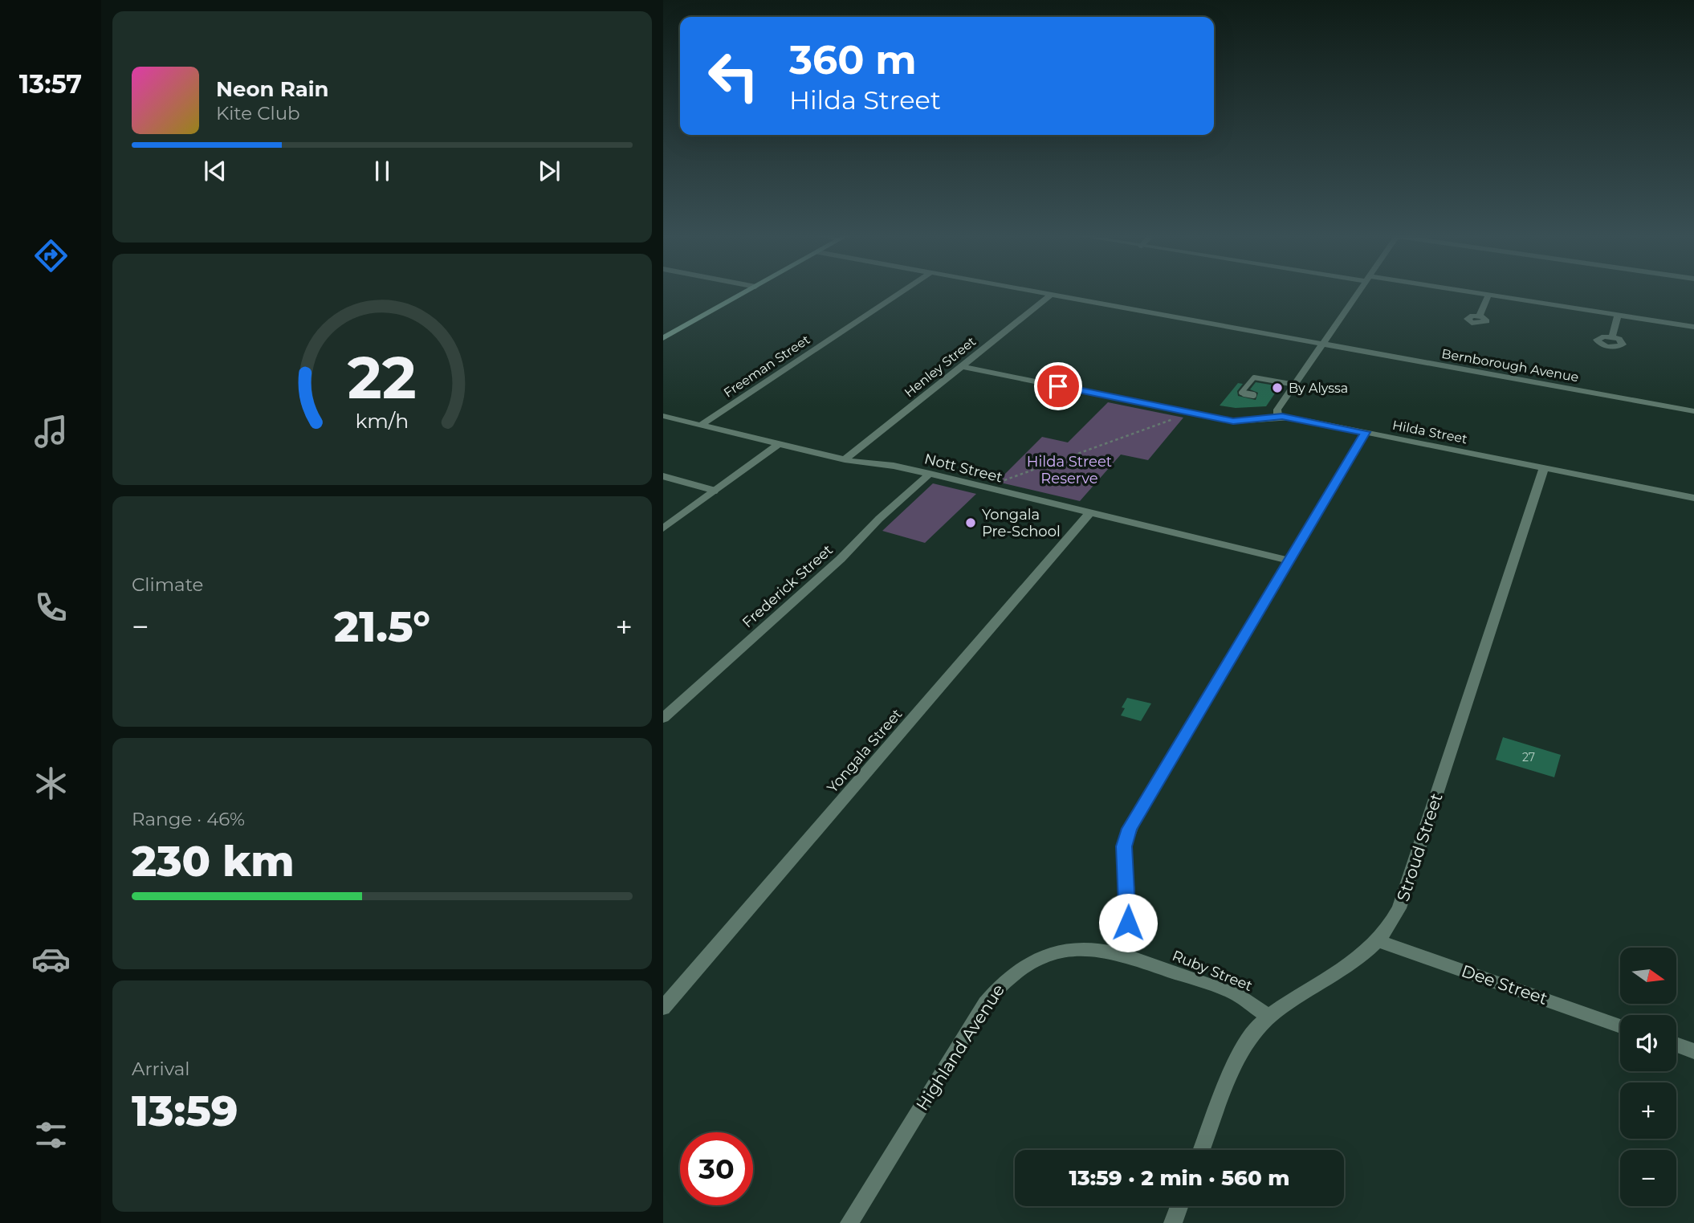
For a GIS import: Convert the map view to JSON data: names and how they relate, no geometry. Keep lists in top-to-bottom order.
{
  "streets": {
    "street": [
      "Bernborough Avenue",
      "Freeman Street",
      "Henley Street",
      "Hilda Street",
      "Nott Street",
      "Frederick Street",
      "Yongala Street",
      "Stroud Street",
      "Ruby Street",
      "Dee Street",
      "Highland Avenue"
    ]
  },
  "crossings": [
    ["Bernborough Avenue", "Henley Street"],
    ["Freeman Street", "Nott Street"],
    ["Henley Street", "Hilda Street"],
    ["Henley Street", "Nott Street"],
    ["Hilda Street", "Stroud Street"],
    ["Nott Street", "Frederick Street"],
    ["Nott Street", "Yongala Street"],
    ["Stroud Street", "Ruby Street"],
    ["Stroud Street", "Dee Street"],
    ["Ruby Street", "Highland Avenue"]
  ],
  "parks": ["Hilda Street Reserve"],
  "places": ["By Alyssa", "Yongala Pre-School"],
  "house_numbers": ["27"],
  "north": "right",
  "page": {
    "tabs": "13:57",
    "turn": ["360 m", "Hilda Street"],
    "song": ["Neon Rain", "Kite Club"],
    "tile": [
      "Climate",
      ["Range · 46%", "230 km"],
      ["Arrival", "13:59"]
    ],
    "heat": ["−", "21.5°", "+"],
    "map_buttons": ["+", "−"],
    "limit": "30",
    "trip": "13:59 · 2 min · 560 m",
    "gauge": ["22", "km/h"]
  }
}
